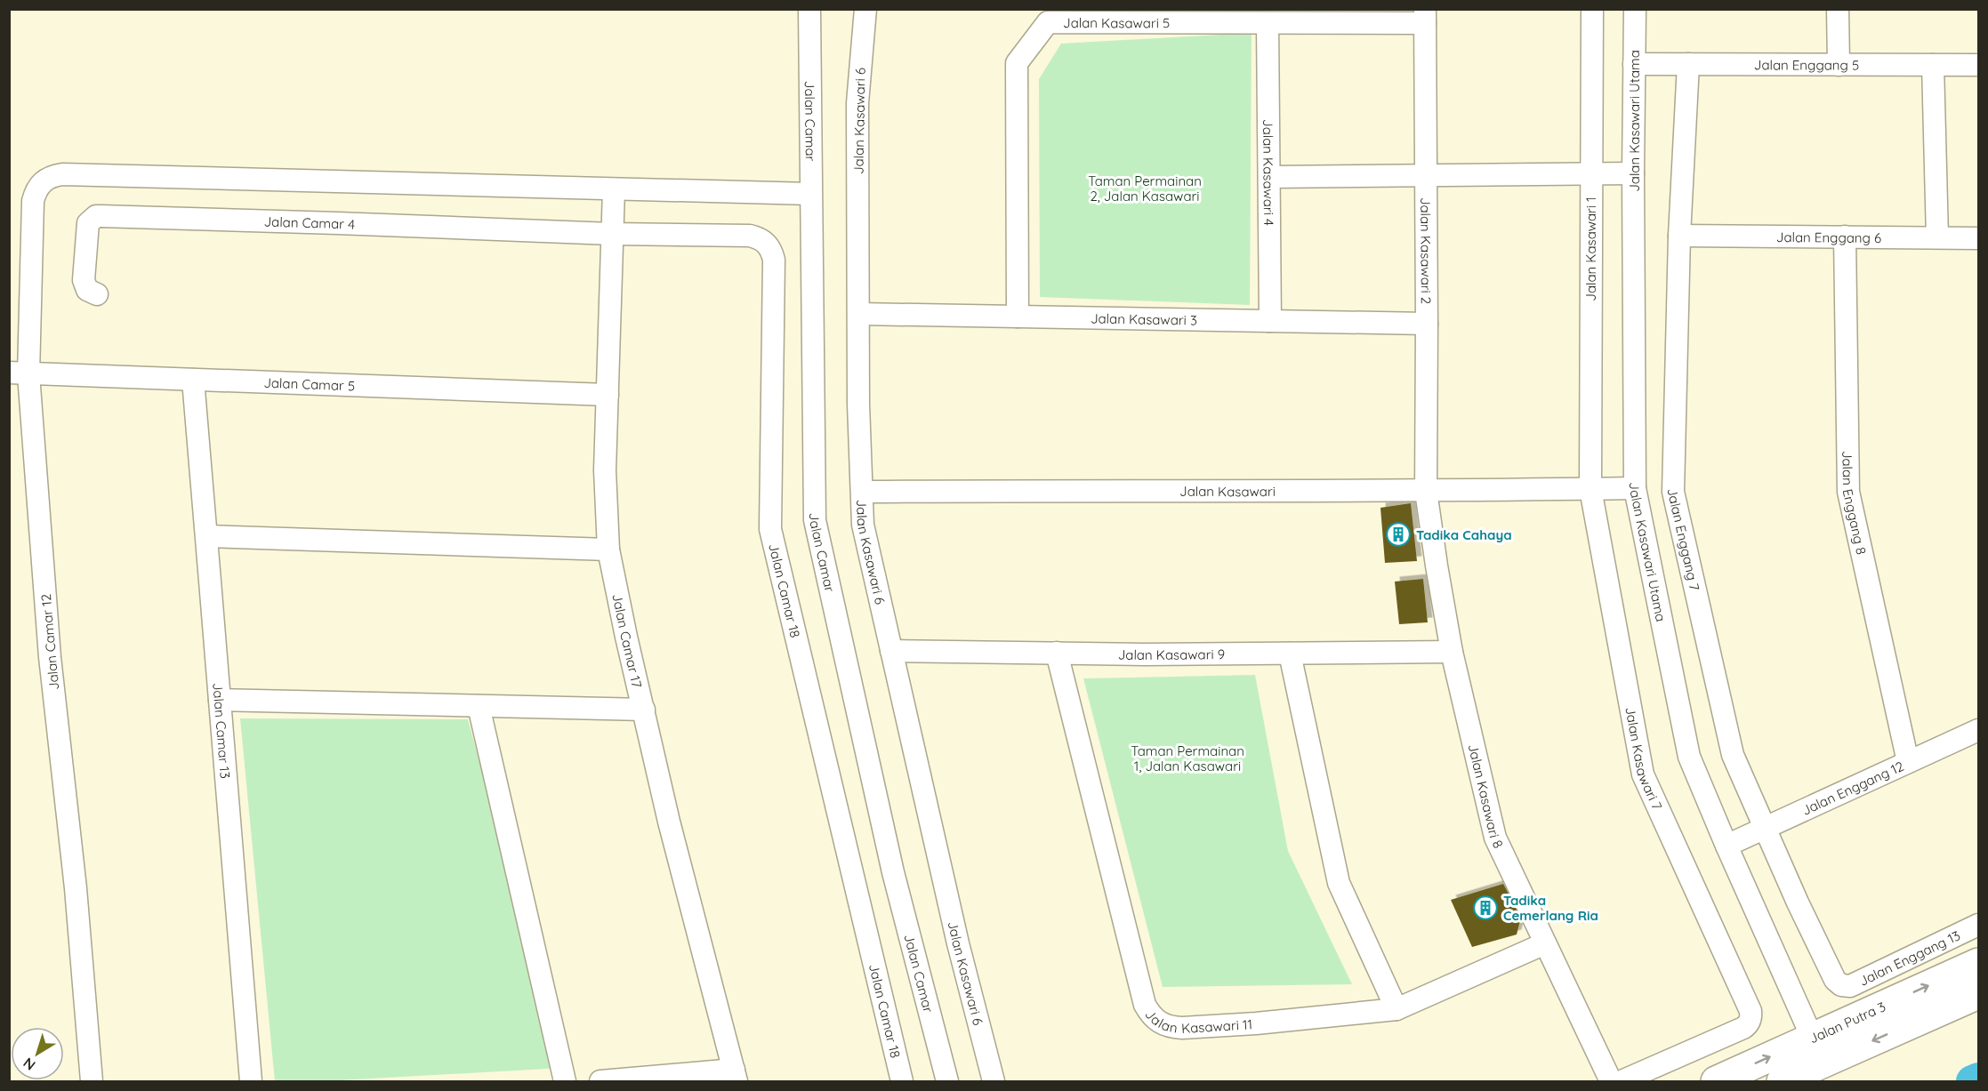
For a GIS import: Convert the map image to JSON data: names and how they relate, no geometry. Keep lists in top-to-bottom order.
{
  "streets": {
    "street": [
      "Jalan Kasawari 5",
      "Jalan Enggang 5",
      "Jalan Camar",
      "Jalan Kasawari 6",
      "Jalan Kasawari Utama",
      "Jalan Kasawari 4",
      "Jalan Camar 4",
      "Jalan Enggang 6",
      "Jalan Kasawari 1",
      "Jalan Kasawari 2",
      "Jalan Kasawari 3",
      "Jalan Camar 5",
      "Jalan Kasawari",
      "Jalan Enggang 8",
      "Jalan Enggang 7",
      "Jalan Camar 18",
      "Jalan Camar 17",
      "Jalan Camar 12",
      "Jalan Kasawari 9",
      "Jalan Camar 13",
      "Jalan Kasawari 7",
      "Jalan Enggang 12",
      "Jalan Kasawari 8",
      "Jalan Enggang 13",
      "Jalan Kasawari 11",
      "Jalan Putra 3"
    ]
  },
  "crossings": [
    ["Jalan Kasawari 5", "Jalan Kasawari 4"],
    ["Jalan Kasawari 5", "Jalan Kasawari 2"],
    ["Jalan Kasawari 5", "Jalan Kasawari 3"],
    ["Jalan Enggang 5", "Jalan Kasawari Utama"],
    ["Jalan Enggang 5", "Jalan Enggang 7"],
    ["Jalan Kasawari 6", "Jalan Kasawari 3"],
    ["Jalan Kasawari 6", "Jalan Kasawari"],
    ["Jalan Kasawari 6", "Jalan Kasawari 9"],
    ["Jalan Kasawari Utama", "Jalan Kasawari"],
    ["Jalan Kasawari Utama", "Jalan Enggang 12"],
    ["Jalan Kasawari Utama", "Jalan Putra 3"],
    ["Jalan Kasawari 4", "Jalan Kasawari 3"],
    ["Jalan Camar 4", "Jalan Camar 18"],
    ["Jalan Camar 4", "Jalan Camar 17"],
    ["Jalan Enggang 6", "Jalan Enggang 8"],
    ["Jalan Enggang 6", "Jalan Enggang 7"],
    ["Jalan Kasawari 1", "Jalan Kasawari"],
    ["Jalan Kasawari 1", "Jalan Kasawari 7"],
    ["Jalan Kasawari 2", "Jalan Kasawari 3"],
    ["Jalan Kasawari 2", "Jalan Kasawari"],
    ["Jalan Kasawari 2", "Jalan Kasawari 8"],
    ["Jalan Camar 5", "Jalan Camar 17"],
    ["Jalan Camar 5", "Jalan Camar 12"],
    ["Jalan Camar 5", "Jalan Camar 13"],
    ["Jalan Kasawari", "Jalan Kasawari 7"],
    ["Jalan Kasawari", "Jalan Kasawari 8"],
    ["Jalan Enggang 8", "Jalan Enggang 12"],
    ["Jalan Enggang 7", "Jalan Enggang 12"],
    ["Jalan Enggang 7", "Jalan Enggang 13"],
    ["Jalan Camar 18", "Jalan Camar 17"],
    ["Jalan Camar 17", "Jalan Camar 12"],
    ["Jalan Kasawari 9", "Jalan Kasawari 8"],
    ["Jalan Kasawari 9", "Jalan Kasawari 11"],
    ["Jalan Kasawari 8", "Jalan Kasawari 11"]
  ],
  "parks": ["Taman Permainan 2, Jalan Kasawari", "Taman Permainan 1, Jalan Kasawari"],
  "places": {
    "building": ["Tadika Cahaya", "Tadika Cemerlang Ria"]
  },
  "north": "bottom left"
}
